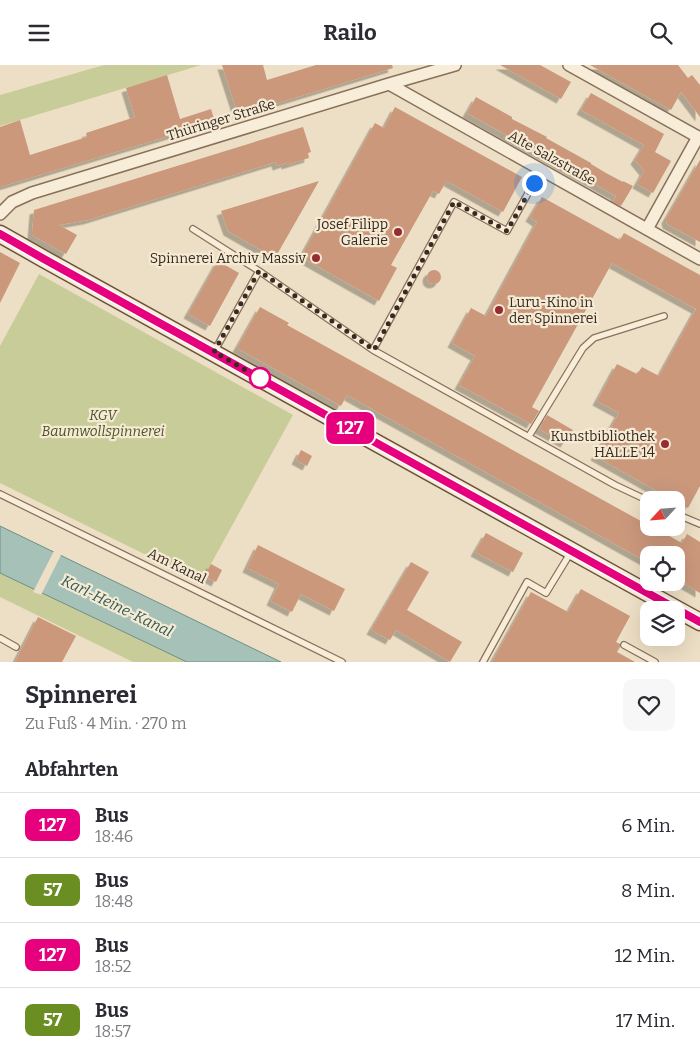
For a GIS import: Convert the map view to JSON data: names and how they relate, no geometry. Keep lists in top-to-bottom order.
{
  "streets": {
    "street": ["Thüringer Straße", "Alte Salzstraße"],
    "lane": ["Am Kanal"]
  },
  "crossings": [
    ["Thüringer Straße", "Alte Salzstraße"]
  ],
  "water": ["Karl-Heine-Kanal"],
  "parks": ["KGV Baumwollspinnerei"],
  "places": [
    "Josef Filipp Galerie",
    "Spinnerei Archiv Massiv",
    "Luru-Kino in der Spinnerei",
    "Kunstbibliothek HALLE 14"
  ],
  "lines": ["bus line 127"],
  "north": "bottom left",
  "page": {
    "header": "Railo",
    "on_map": "127",
    "heading": [
      ["Spinnerei", "Zu Fuß · 4 Min. · 270 m"],
      "Abfahrten"
    ],
    "list": [
      {
        "mark": "127",
        "name": "Bus",
        "note": "18:46",
        "value": "6 Min."
      },
      {
        "mark": "57",
        "name": "Bus",
        "note": "18:48",
        "value": "8 Min."
      },
      {
        "mark": "127",
        "name": "Bus",
        "note": "18:52",
        "value": "12 Min."
      },
      {
        "mark": "57",
        "name": "Bus",
        "note": "18:57",
        "value": "17 Min."
      }
    ]
  }
}
